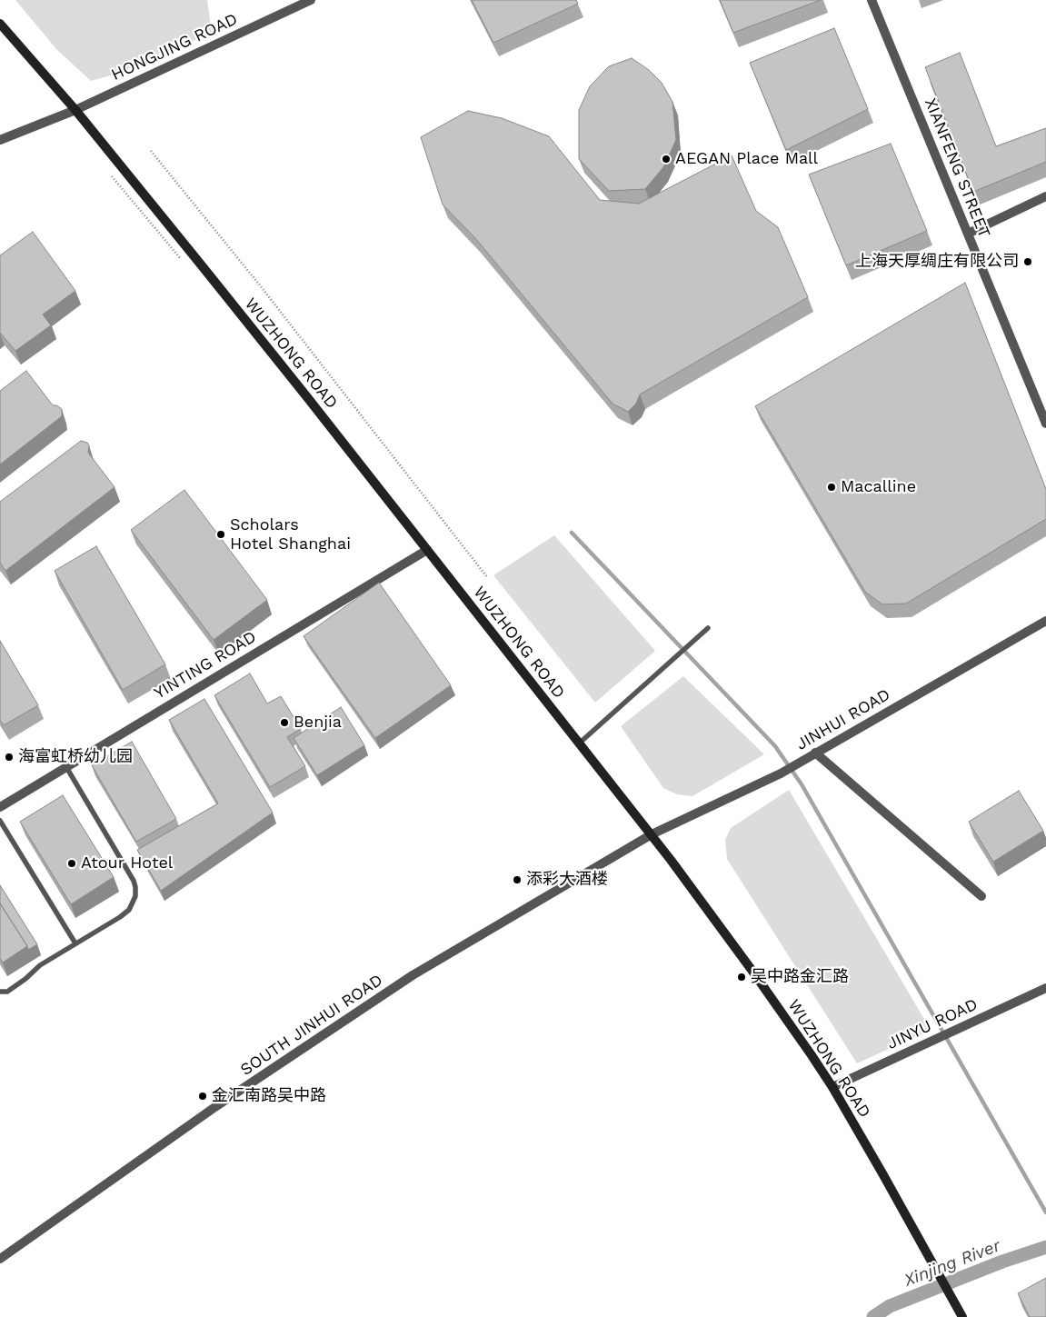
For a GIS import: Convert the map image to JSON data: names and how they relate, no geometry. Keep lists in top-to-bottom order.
{
  "streets": {
    "main road": ["WUZHONG ROAD"],
    "street": [
      "HONGJING ROAD",
      "XIANFENG STREET",
      "YINTING ROAD",
      "JINHUI ROAD",
      "JINYU ROAD",
      "SOUTH JINHUI ROAD"
    ]
  },
  "crossings": [
    ["HONGJING ROAD", "WUZHONG ROAD"],
    ["WUZHONG ROAD", "YINTING ROAD"],
    ["WUZHONG ROAD", "JINHUI ROAD"],
    ["WUZHONG ROAD", "JINYU ROAD"],
    ["WUZHONG ROAD", "SOUTH JINHUI ROAD"],
    ["JINHUI ROAD", "SOUTH JINHUI ROAD"]
  ],
  "water": ["Xinjing River"],
  "places": [
    "AEGAN Place Mall",
    "上海天厚绸庄有限公司",
    "Macalline",
    "Scholars Hotel Shanghai",
    "Benjia",
    "海富虹桥幼儿园",
    "Atour Hotel",
    "添彩大酒楼",
    "吴中路金汇路",
    "金汇南路吴中路"
  ]
}
